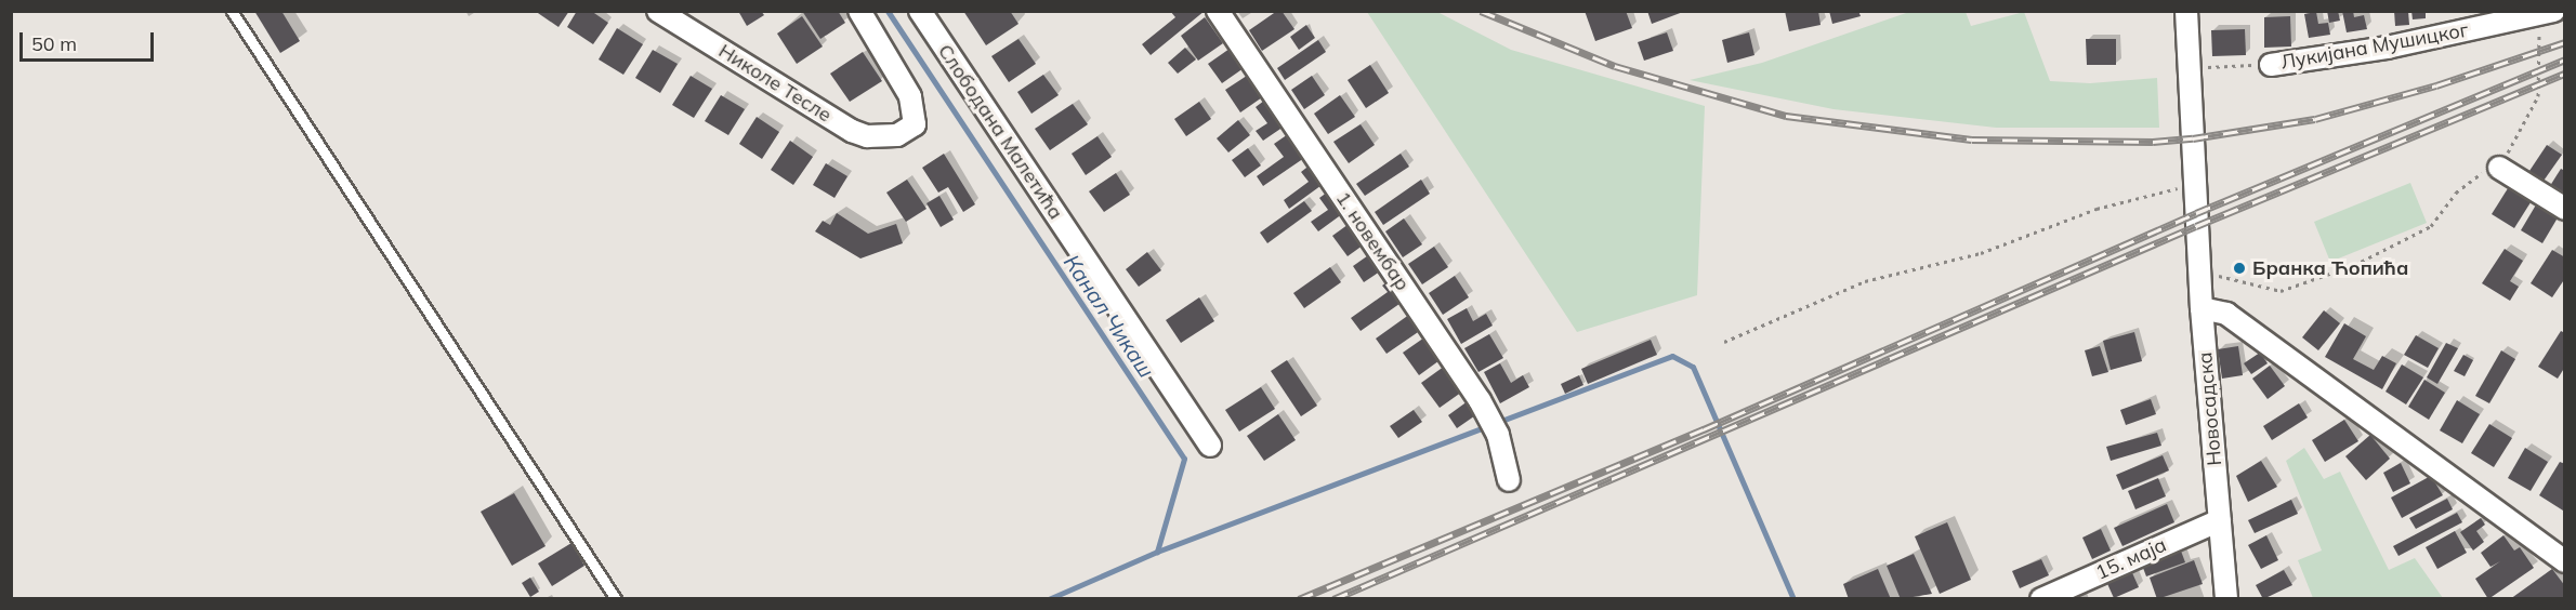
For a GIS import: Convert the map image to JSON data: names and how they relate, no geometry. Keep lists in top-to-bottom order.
{
  "streets": {
    "street": [
      "Лукијана Мушицког",
      "Николе Тесле",
      "Слободана Малетића",
      "1. новембар",
      "Новосадска",
      "15. маја"
    ]
  },
  "crossings": [
    ["Новосадска", "15. маја"]
  ],
  "water": ["Канал Чикаш"],
  "places": ["Бранка Ћопића"],
  "scale_bar": "50 m"
}
